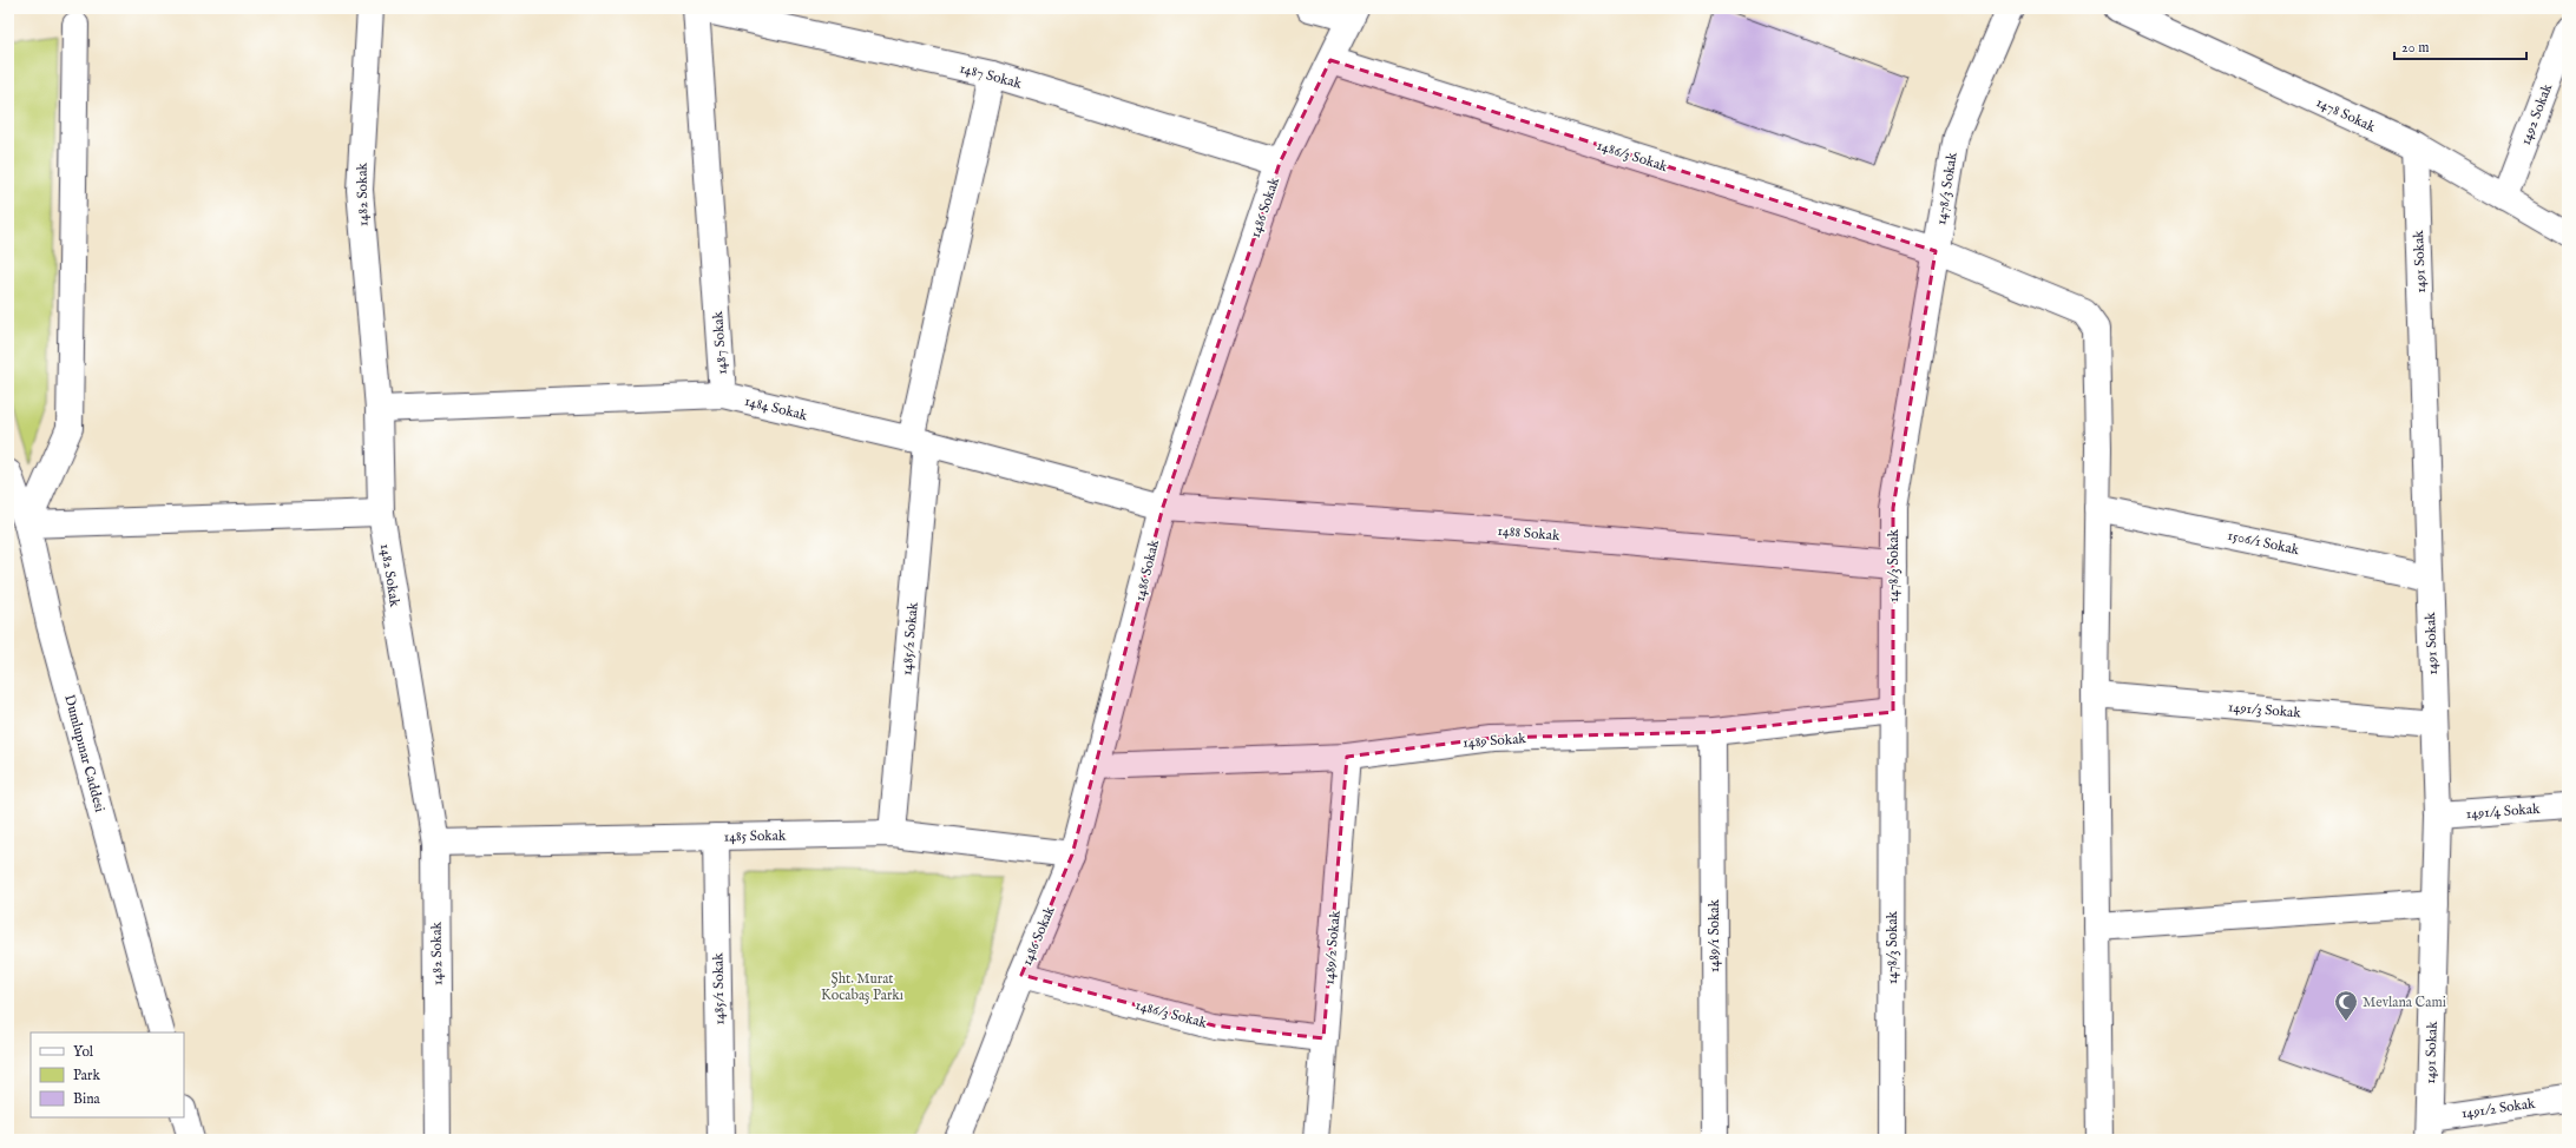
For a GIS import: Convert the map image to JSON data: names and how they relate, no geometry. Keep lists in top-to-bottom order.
{
  "streets": {
    "street": [
      "1487 Sokak",
      "1478 Sokak",
      "1492 Sokak",
      "1486/3 Sokak",
      "1478/3 Sokak",
      "1482 Sokak",
      "1486 Sokak",
      "1491 Sokak",
      "1484 Sokak",
      "1488 Sokak",
      "1506/1 Sokak",
      "1485/2 Sokak",
      "1491/3 Sokak",
      "1489 Sokak",
      "Dumlupınar Caddesi",
      "1491/4 Sokak",
      "1485 Sokak",
      "1489/1 Sokak",
      "1489/2 Sokak",
      "1485/1 Sokak",
      "1491/2 Sokak"
    ]
  },
  "crossings": [
    ["1487 Sokak", "1486 Sokak"],
    ["1487 Sokak", "1484 Sokak"],
    ["1487 Sokak", "1485/2 Sokak"],
    ["1478 Sokak", "1492 Sokak"],
    ["1478 Sokak", "1491 Sokak"],
    ["1486/3 Sokak", "1478/3 Sokak"],
    ["1486/3 Sokak", "1486 Sokak"],
    ["1486/3 Sokak", "1506/1 Sokak"],
    ["1486/3 Sokak", "1489/2 Sokak"],
    ["1478/3 Sokak", "1488 Sokak"],
    ["1478/3 Sokak", "1489 Sokak"],
    ["1482 Sokak", "1484 Sokak"],
    ["1482 Sokak", "1485 Sokak"],
    ["1486 Sokak", "1484 Sokak"],
    ["1486 Sokak", "1488 Sokak"],
    ["1486 Sokak", "1489 Sokak"],
    ["1486 Sokak", "1485 Sokak"],
    ["1491 Sokak", "1506/1 Sokak"],
    ["1491 Sokak", "1491/3 Sokak"],
    ["1491 Sokak", "1491/4 Sokak"],
    ["1491 Sokak", "1491/2 Sokak"],
    ["1484 Sokak", "1488 Sokak"],
    ["1484 Sokak", "1485/2 Sokak"],
    ["1485/2 Sokak", "1485 Sokak"],
    ["1489 Sokak", "1489/1 Sokak"],
    ["1489 Sokak", "1489/2 Sokak"],
    ["1485 Sokak", "1485/1 Sokak"]
  ],
  "parks": ["Şht. Murat Kocabaş Parkı"],
  "places": {
    "mosque": ["Mevlana Cami"]
  },
  "legend": ["Yol", "Park", "Bina"],
  "scale_bar": "20 m"
}
